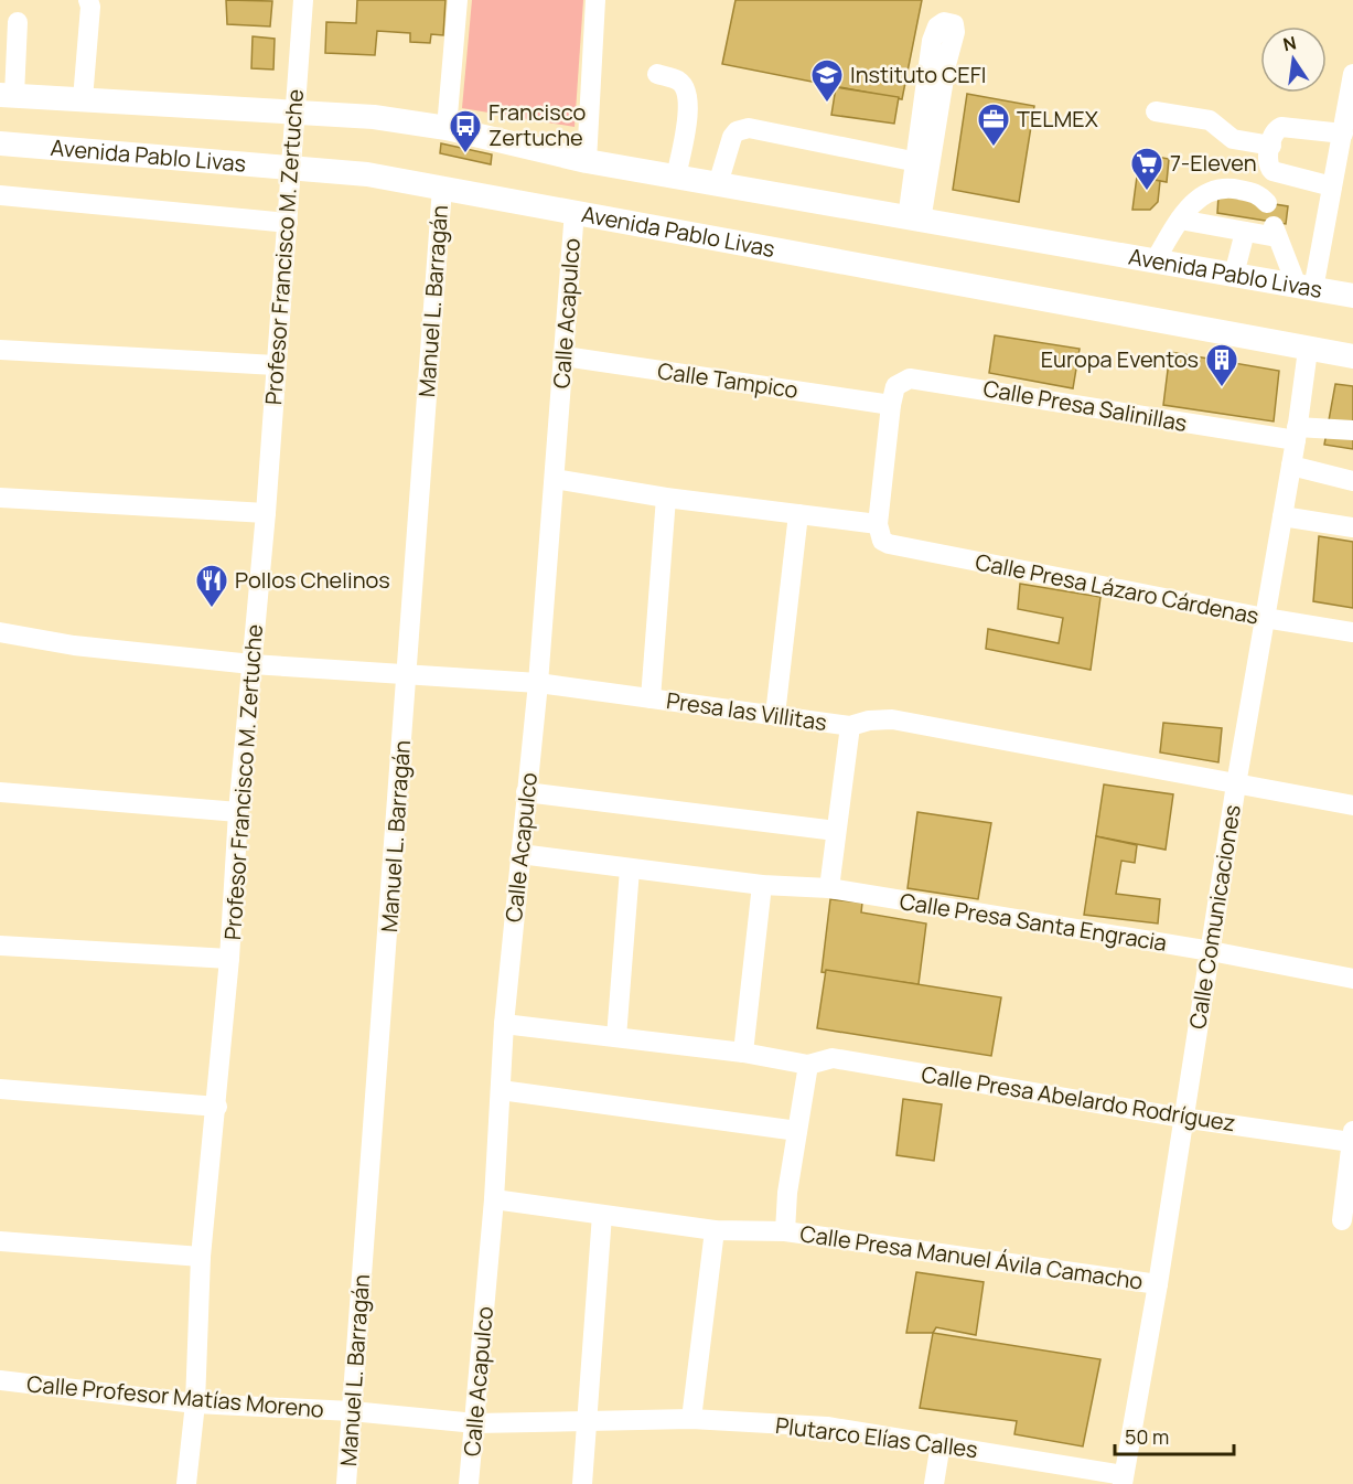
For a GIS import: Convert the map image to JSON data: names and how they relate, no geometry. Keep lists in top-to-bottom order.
{
  "streets": {
    "main road": ["Avenida Pablo Livas"],
    "street": [
      "Profesor Francisco M. Zertuche",
      "Manuel L. Barragán",
      "Calle Acapulco",
      "Calle Tampico",
      "Calle Presa Salinillas",
      "Calle Presa Lázaro Cárdenas",
      "Presa las Villitas",
      "Calle Comunicaciones",
      "Calle Presa Santa Engracia",
      "Calle Presa Abelardo Rodríguez",
      "Calle Presa Manuel Ávila Camacho",
      "Calle Profesor Matías Moreno",
      "Plutarco Elías Calles"
    ]
  },
  "crossings": [
    ["Avenida Pablo Livas", "Profesor Francisco M. Zertuche"],
    ["Avenida Pablo Livas", "Manuel L. Barragán"],
    ["Avenida Pablo Livas", "Calle Acapulco"],
    ["Avenida Pablo Livas", "Calle Comunicaciones"],
    ["Profesor Francisco M. Zertuche", "Presa las Villitas"],
    ["Profesor Francisco M. Zertuche", "Calle Profesor Matías Moreno"],
    ["Manuel L. Barragán", "Presa las Villitas"],
    ["Manuel L. Barragán", "Calle Profesor Matías Moreno"],
    ["Calle Acapulco", "Calle Tampico"],
    ["Calle Acapulco", "Calle Presa Lázaro Cárdenas"],
    ["Calle Acapulco", "Presa las Villitas"],
    ["Calle Acapulco", "Calle Presa Santa Engracia"],
    ["Calle Acapulco", "Calle Presa Abelardo Rodríguez"],
    ["Calle Acapulco", "Calle Presa Manuel Ávila Camacho"],
    ["Calle Acapulco", "Calle Profesor Matías Moreno"],
    ["Calle Tampico", "Calle Presa Salinillas"],
    ["Calle Presa Salinillas", "Calle Comunicaciones"],
    ["Calle Presa Lázaro Cárdenas", "Calle Comunicaciones"],
    ["Presa las Villitas", "Calle Comunicaciones"],
    ["Calle Comunicaciones", "Calle Presa Santa Engracia"],
    ["Calle Comunicaciones", "Calle Presa Abelardo Rodríguez"],
    ["Calle Comunicaciones", "Calle Presa Manuel Ávila Camacho"],
    ["Calle Comunicaciones", "Plutarco Elías Calles"],
    ["Calle Profesor Matías Moreno", "Plutarco Elías Calles"]
  ],
  "places": {
    "school or university": ["Instituto CEFI"],
    "office": ["TELMEX"],
    "bus stop": ["Francisco Zertuche"],
    "supermarket": ["7-Eleven"],
    "building": ["Europa Eventos"],
    "restaurant": ["Pollos Chelinos"]
  },
  "scale_bar": "50 m",
  "north": "top"
}
